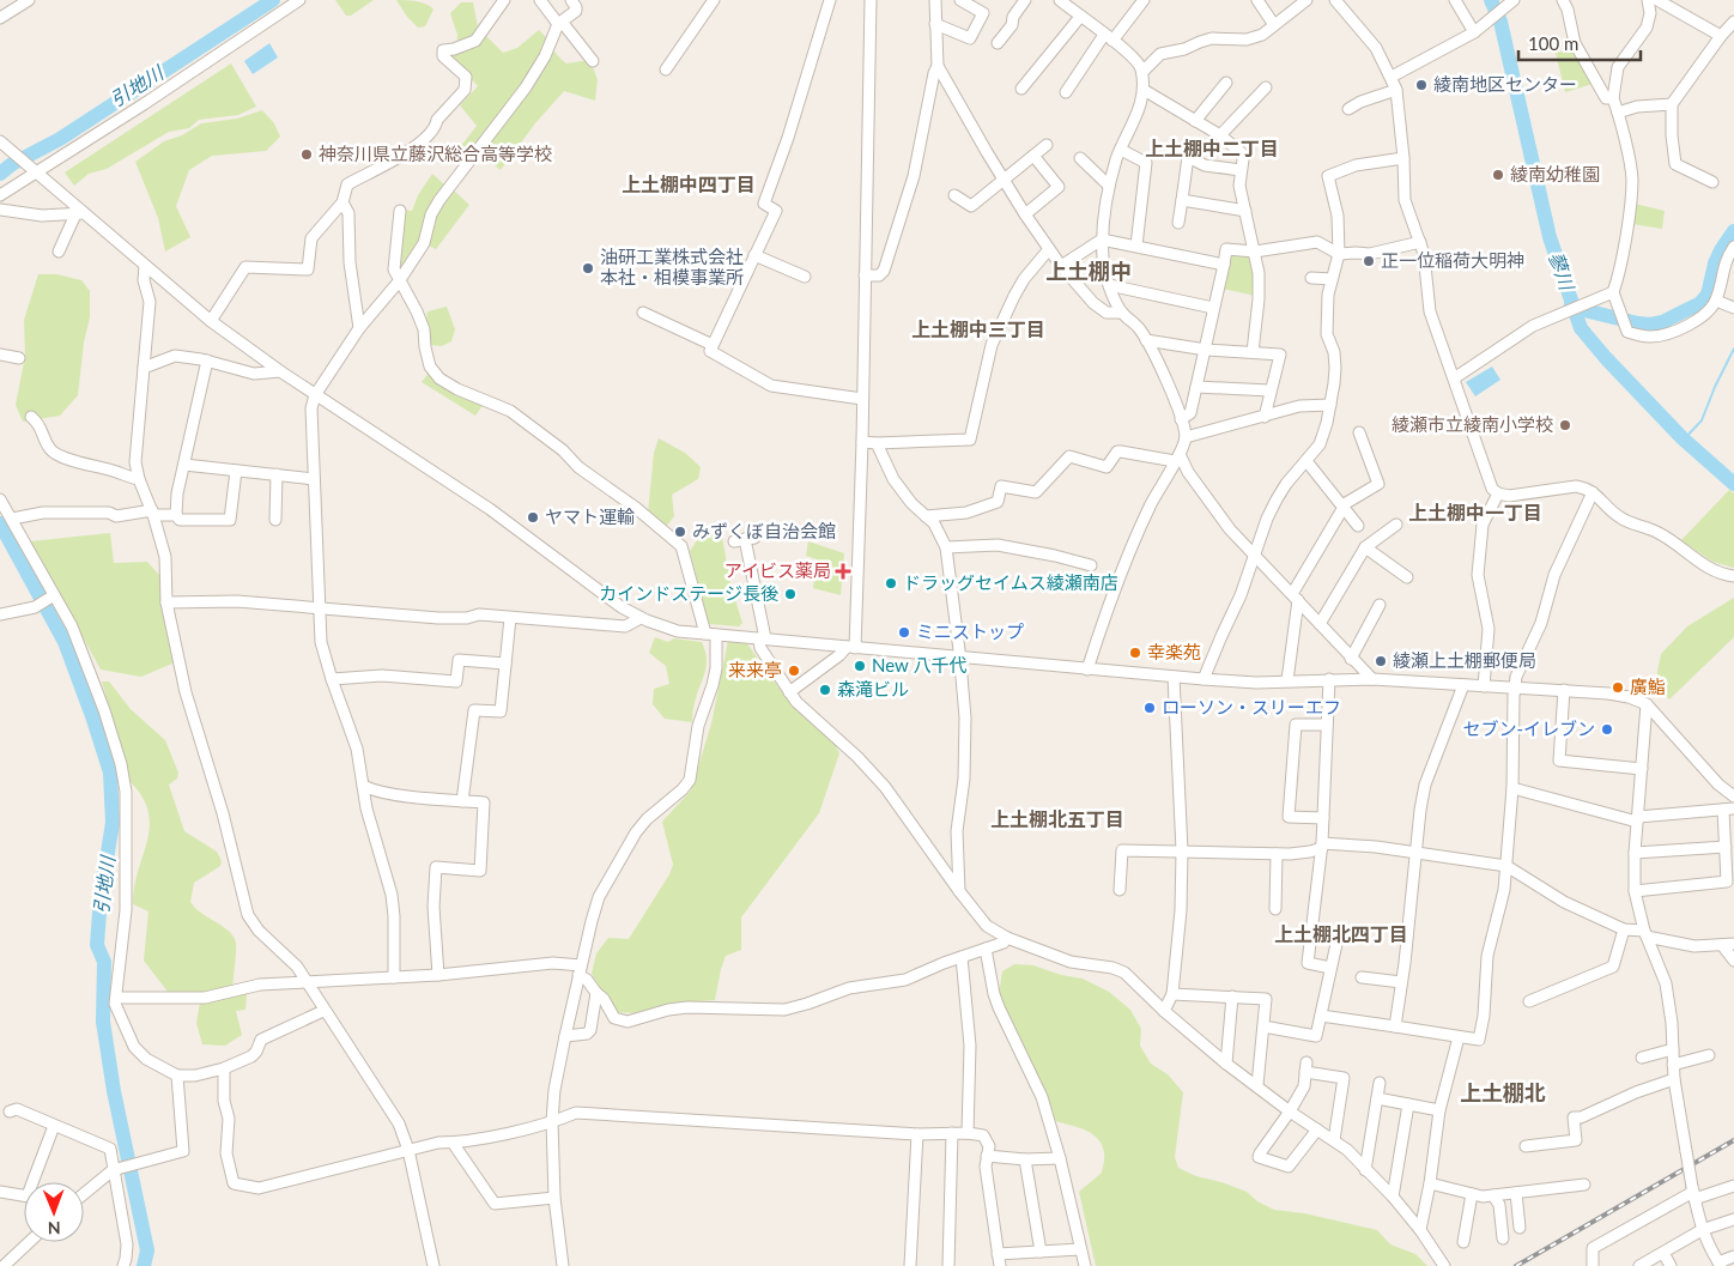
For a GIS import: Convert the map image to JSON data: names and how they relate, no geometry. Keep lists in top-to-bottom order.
{
  "districts": [
    "上土棚中二丁目",
    "上土棚中四丁目",
    "上土棚中",
    "上土棚中三丁目",
    "上土棚中一丁目",
    "上土棚北五丁目",
    "上土棚北四丁目",
    "上土棚北"
  ],
  "water": ["引地川", "蓼川"],
  "places": {
    "other": [
      "綾南地区センター",
      "神奈川県立藤沢総合高等学校",
      "綾南幼稚園",
      "正一位稲荷大明神",
      "油研工業株式会社 本社・相模事業所",
      "綾瀬市立綾南小学校",
      "ヤマト運輸",
      "みずくぼ自治会館",
      "ドラッグセイムス綾瀬南店",
      "カインドステージ長後",
      "ミニストップ",
      "幸楽苑",
      "綾瀬上土棚郵便局",
      "New 八千代",
      "来来亭",
      "廣鮨",
      "森滝ビル",
      "ローソン・スリーエフ",
      "セブン-イレブン"
    ],
    "health": ["アイビス薬局"]
  },
  "scale_bar": "100 m",
  "north": "bottom"
}
